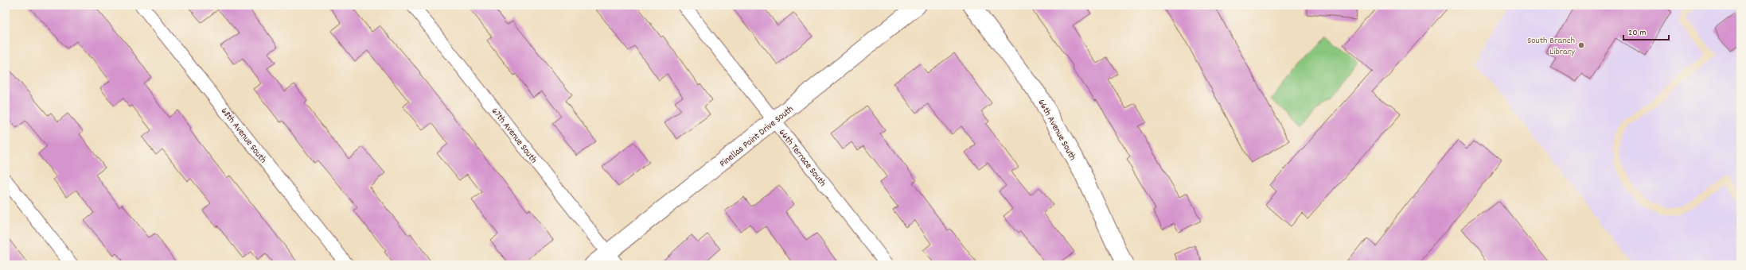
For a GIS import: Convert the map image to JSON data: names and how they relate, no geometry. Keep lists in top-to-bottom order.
{
  "streets": {
    "street": [
      "66th Avenue South",
      "68th Avenue South",
      "67th Avenue South",
      "Pinellas Point Drive South",
      "66th Terrace South"
    ]
  },
  "crossings": [
    ["67th Avenue South", "Pinellas Point Drive South"],
    ["Pinellas Point Drive South", "66th Terrace South"]
  ],
  "places": ["South Branch Library"],
  "scale_bar": "20 m"
}
